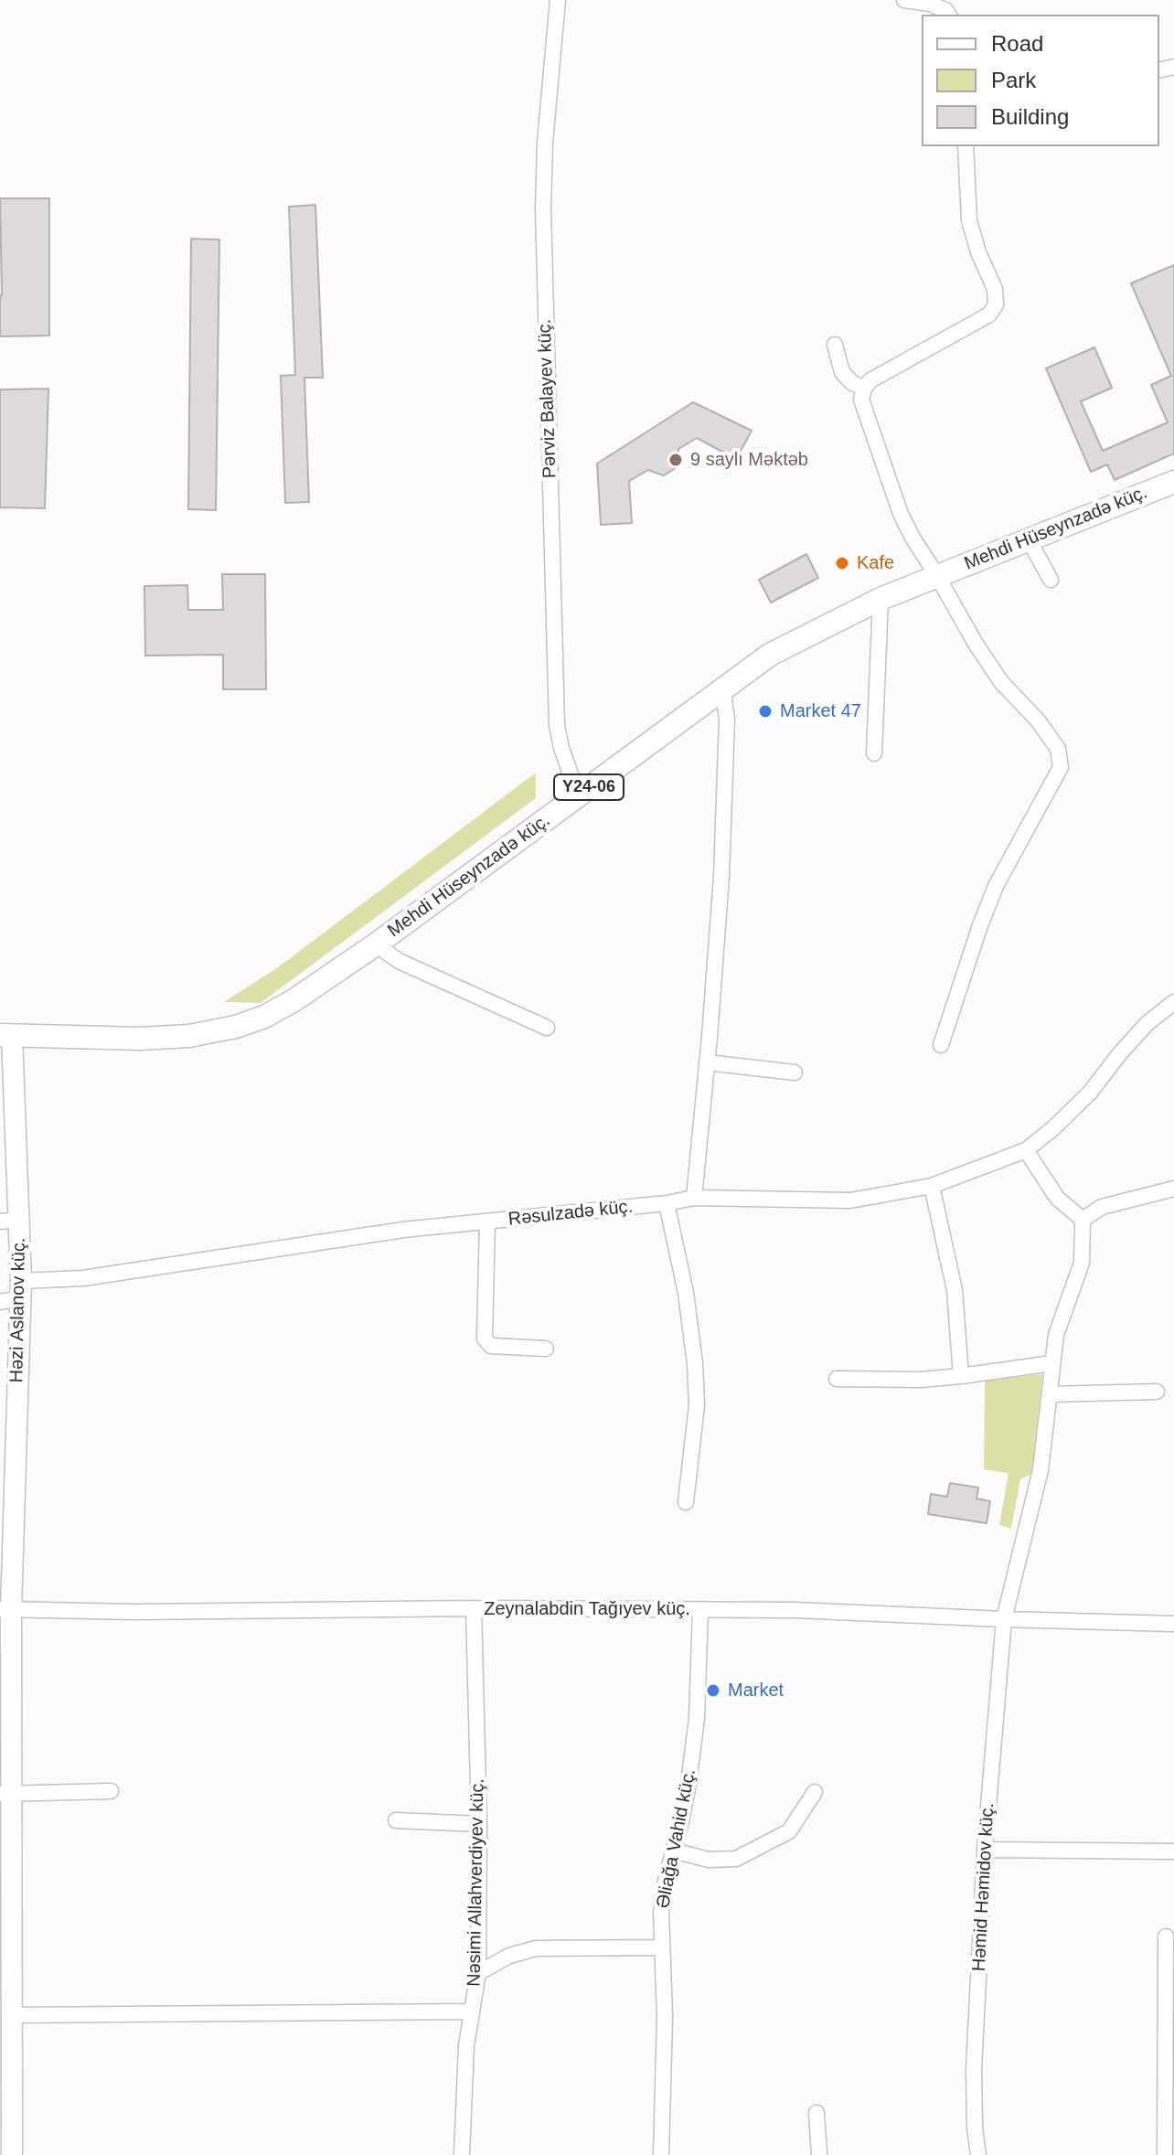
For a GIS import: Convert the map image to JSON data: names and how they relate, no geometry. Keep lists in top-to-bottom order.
{
  "streets": {
    "main road": ["Mehdi Hüseynzadə küç.", "Y24-06", "Həzi Aslanov küç."],
    "street": [
      "Pərviz Balayev küç.",
      "Rəsulzadə küç.",
      "Zeynalabdin Tağıyev küç.",
      "Əliağa Vahid küç.",
      "Nəsimi Allahverdiyev küç.",
      "Həmid Həmidov küç."
    ]
  },
  "crossings": [
    ["Pərviz Balayev küç.", "Mehdi Hüseynzadə küç."],
    ["Mehdi Hüseynzadə küç.", "Həzi Aslanov küç."],
    ["Rəsulzadə küç.", "Həzi Aslanov küç."],
    ["Həzi Aslanov küç.", "Zeynalabdin Tağıyev küç."],
    ["Zeynalabdin Tağıyev küç.", "Əliağa Vahid küç."],
    ["Zeynalabdin Tağıyev küç.", "Nəsimi Allahverdiyev küç."],
    ["Zeynalabdin Tağıyev küç.", "Həmid Həmidov küç."]
  ],
  "places": [
    "9 saylı Məktəb",
    "Kafe",
    "Market 47",
    "Market"
  ],
  "legend": ["Road", "Park", "Building"]
}
